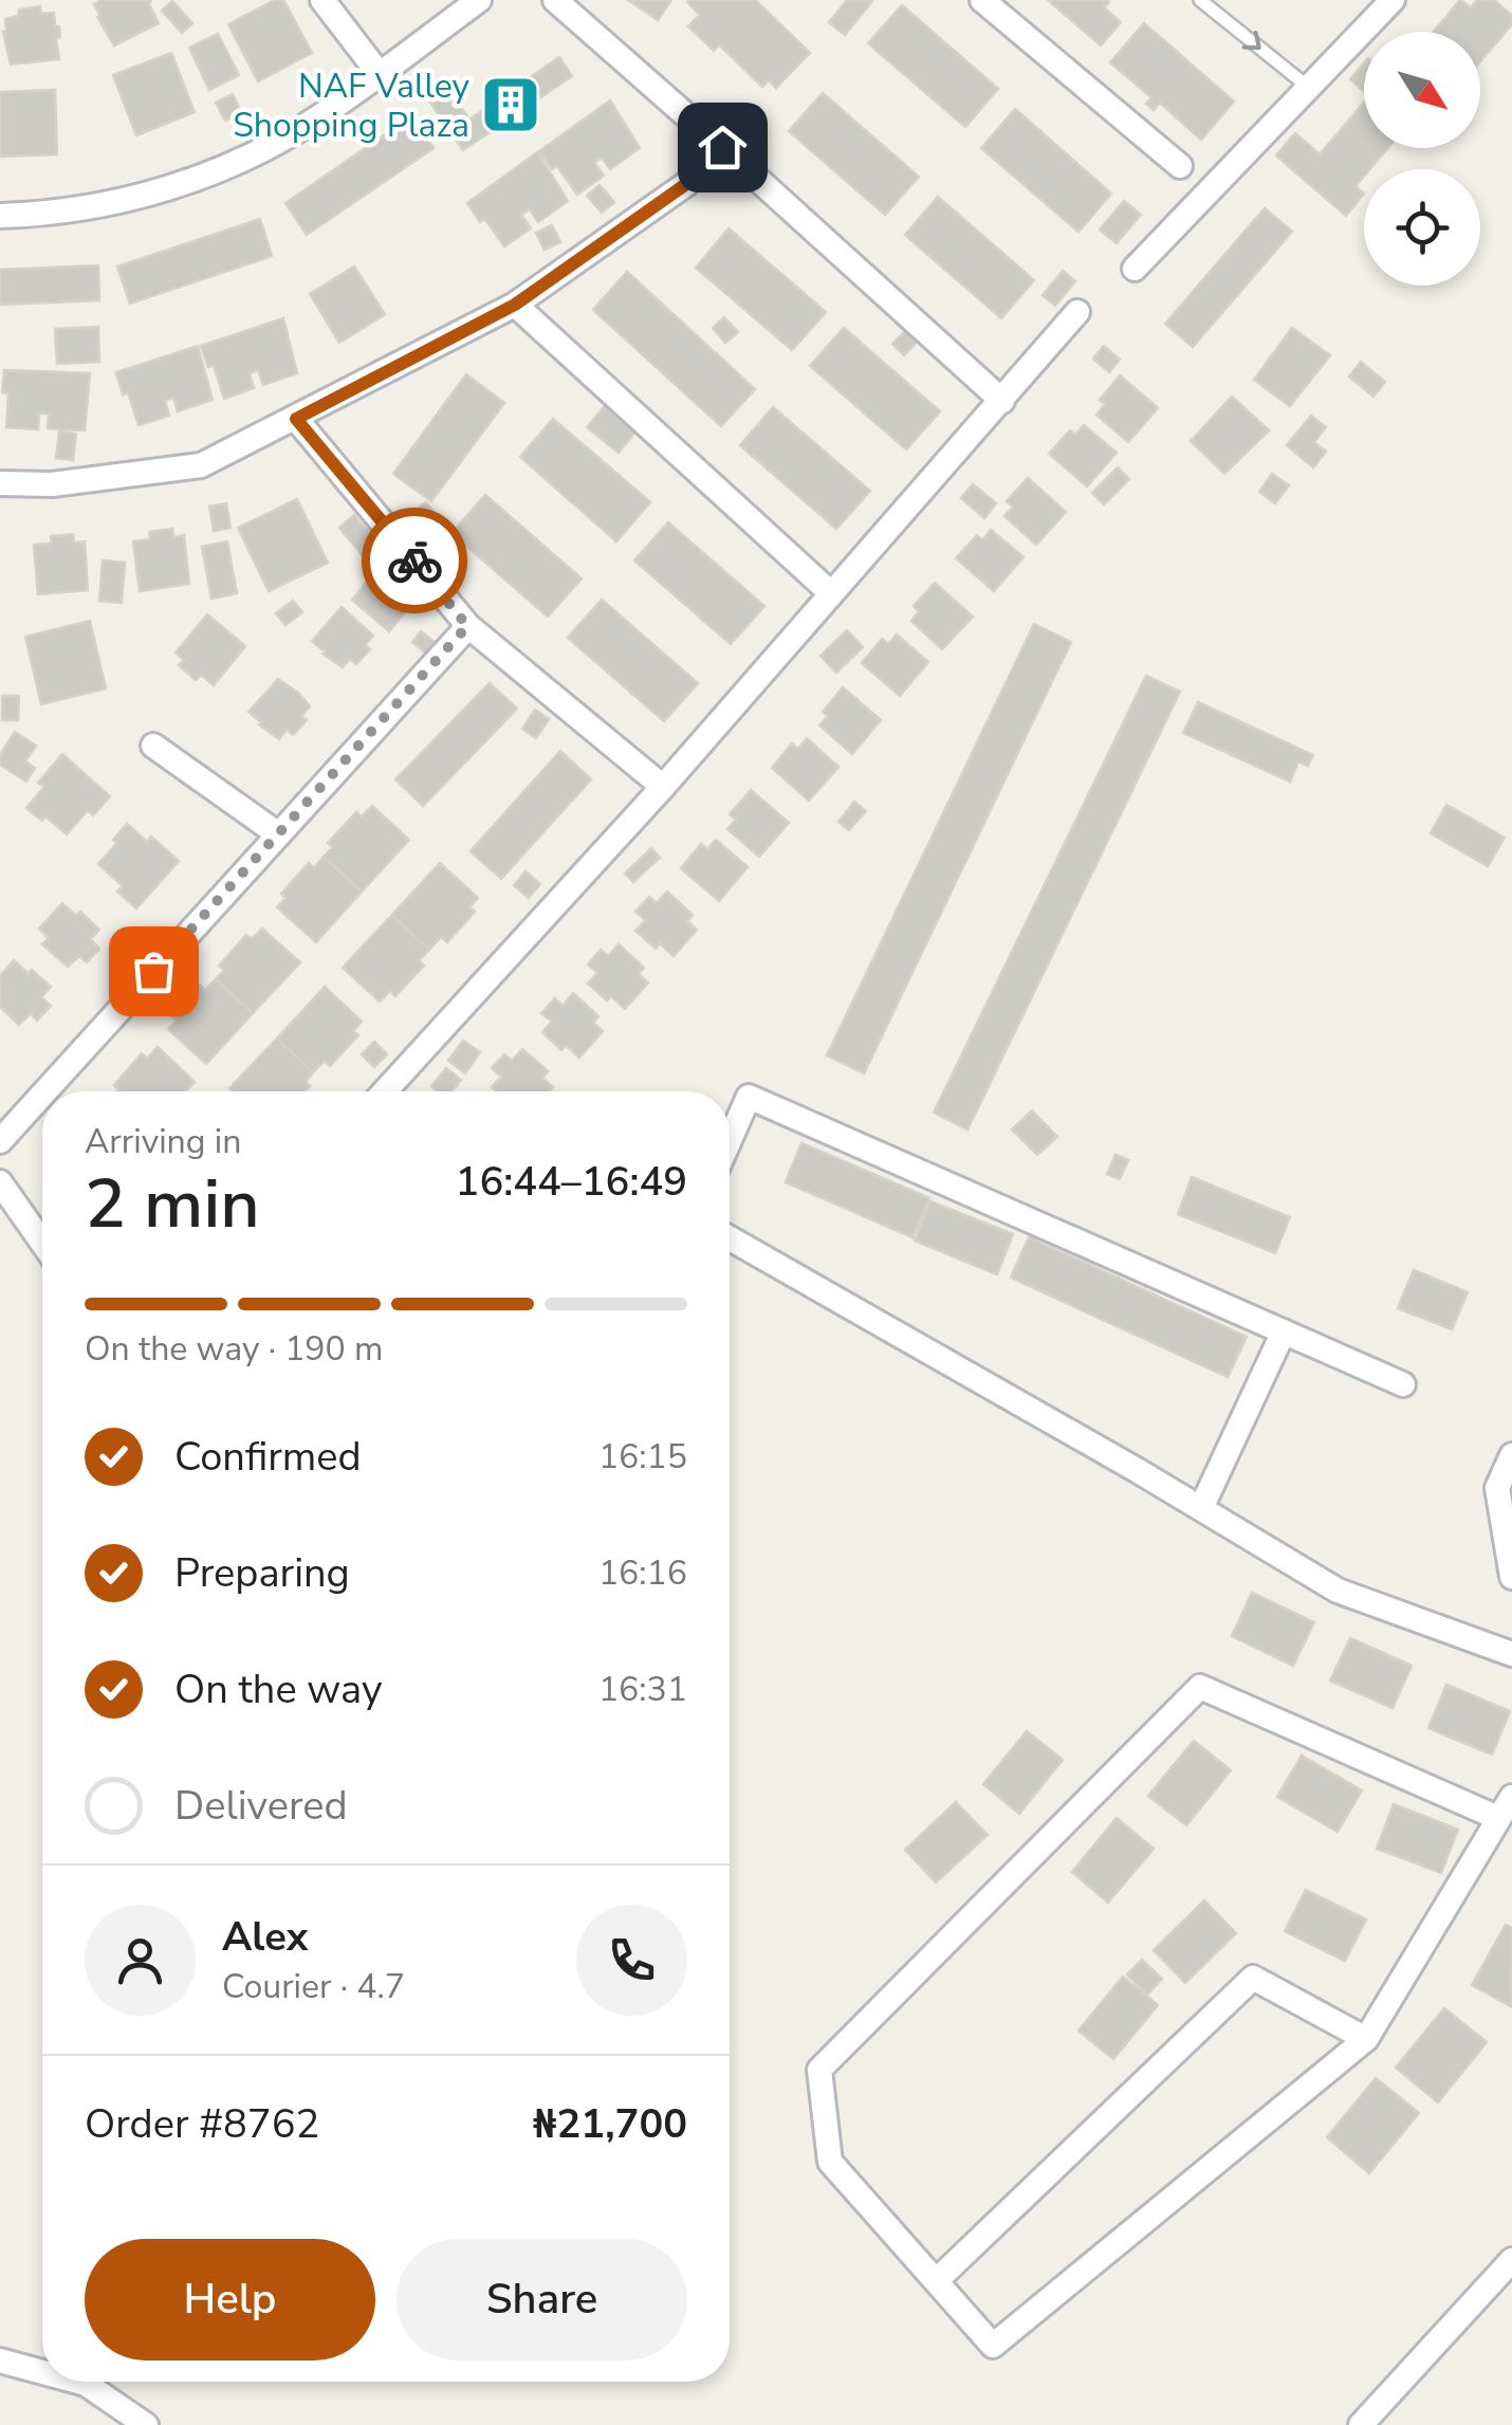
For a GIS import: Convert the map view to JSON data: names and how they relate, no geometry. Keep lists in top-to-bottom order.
{
  "places": {
    "building": ["NAF Valley Shopping Plaza"]
  },
  "north": "bottom right",
  "page": {
    "heading": ["2 min", "Arriving in", "16:44–16:49"],
    "panel": [
      "Alex",
      "Courier · 4.7",
      "Order #8762",
      "₦21,700"
    ],
    "bar": "On the way · 190 m",
    "list": [
      ["Confirmed", "16:15"],
      ["Preparing", "16:16"],
      ["On the way", "16:31"],
      "Delivered"
    ],
    "buttons": ["Help", "Share"]
  }
}
